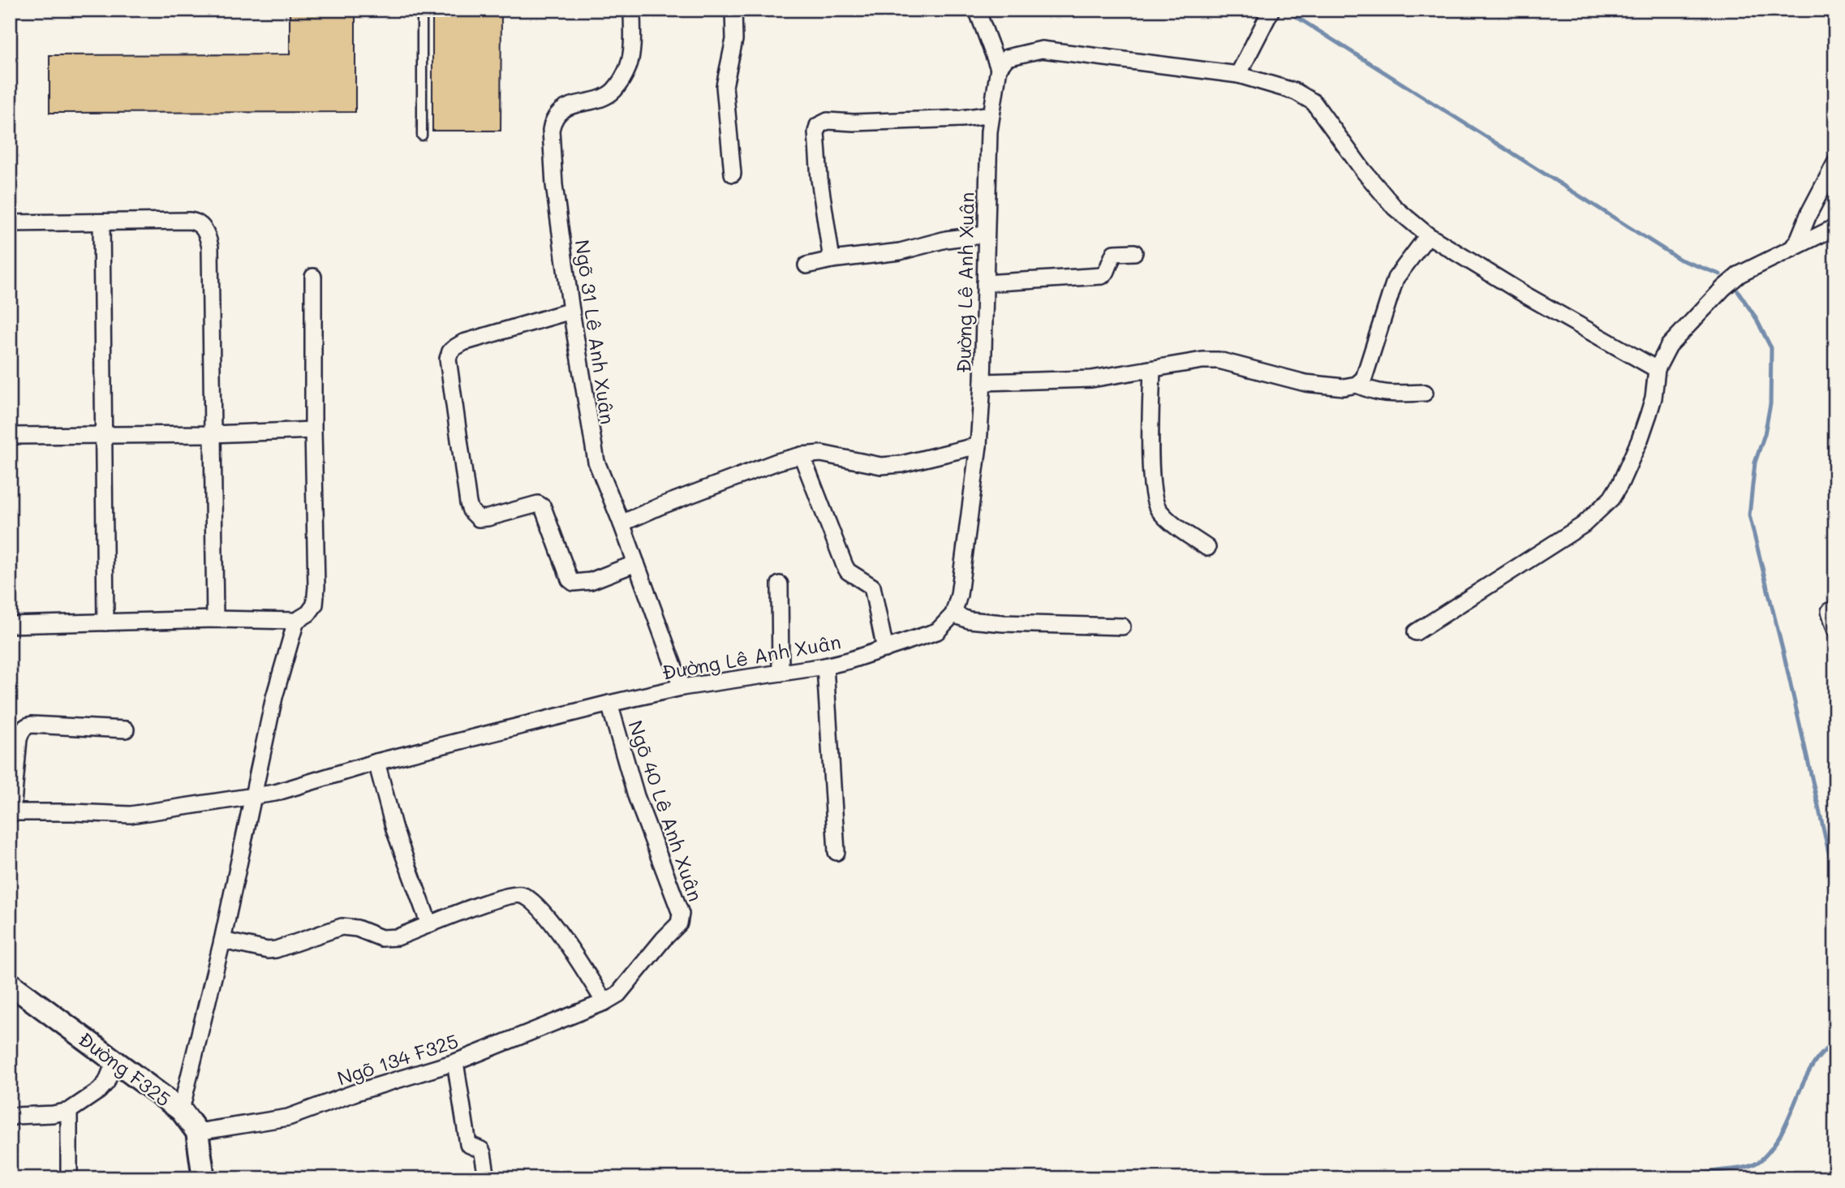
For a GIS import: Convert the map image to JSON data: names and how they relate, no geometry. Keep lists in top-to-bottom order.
{
  "streets": {
    "main road": ["Đường F325"],
    "street": [
      "Đường Lê Anh Xuân",
      "Ngõ 31 Lê Anh Xuân",
      "Ngõ 40 Lê Anh Xuân",
      "Ngõ 134 F325"
    ]
  },
  "crossings": [
    ["Đường Lê Anh Xuân", "Ngõ 31 Lê Anh Xuân"],
    ["Đường Lê Anh Xuân", "Ngõ 40 Lê Anh Xuân"],
    ["Ngõ 40 Lê Anh Xuân", "Ngõ 134 F325"],
    ["Ngõ 134 F325", "Đường F325"]
  ]
}
